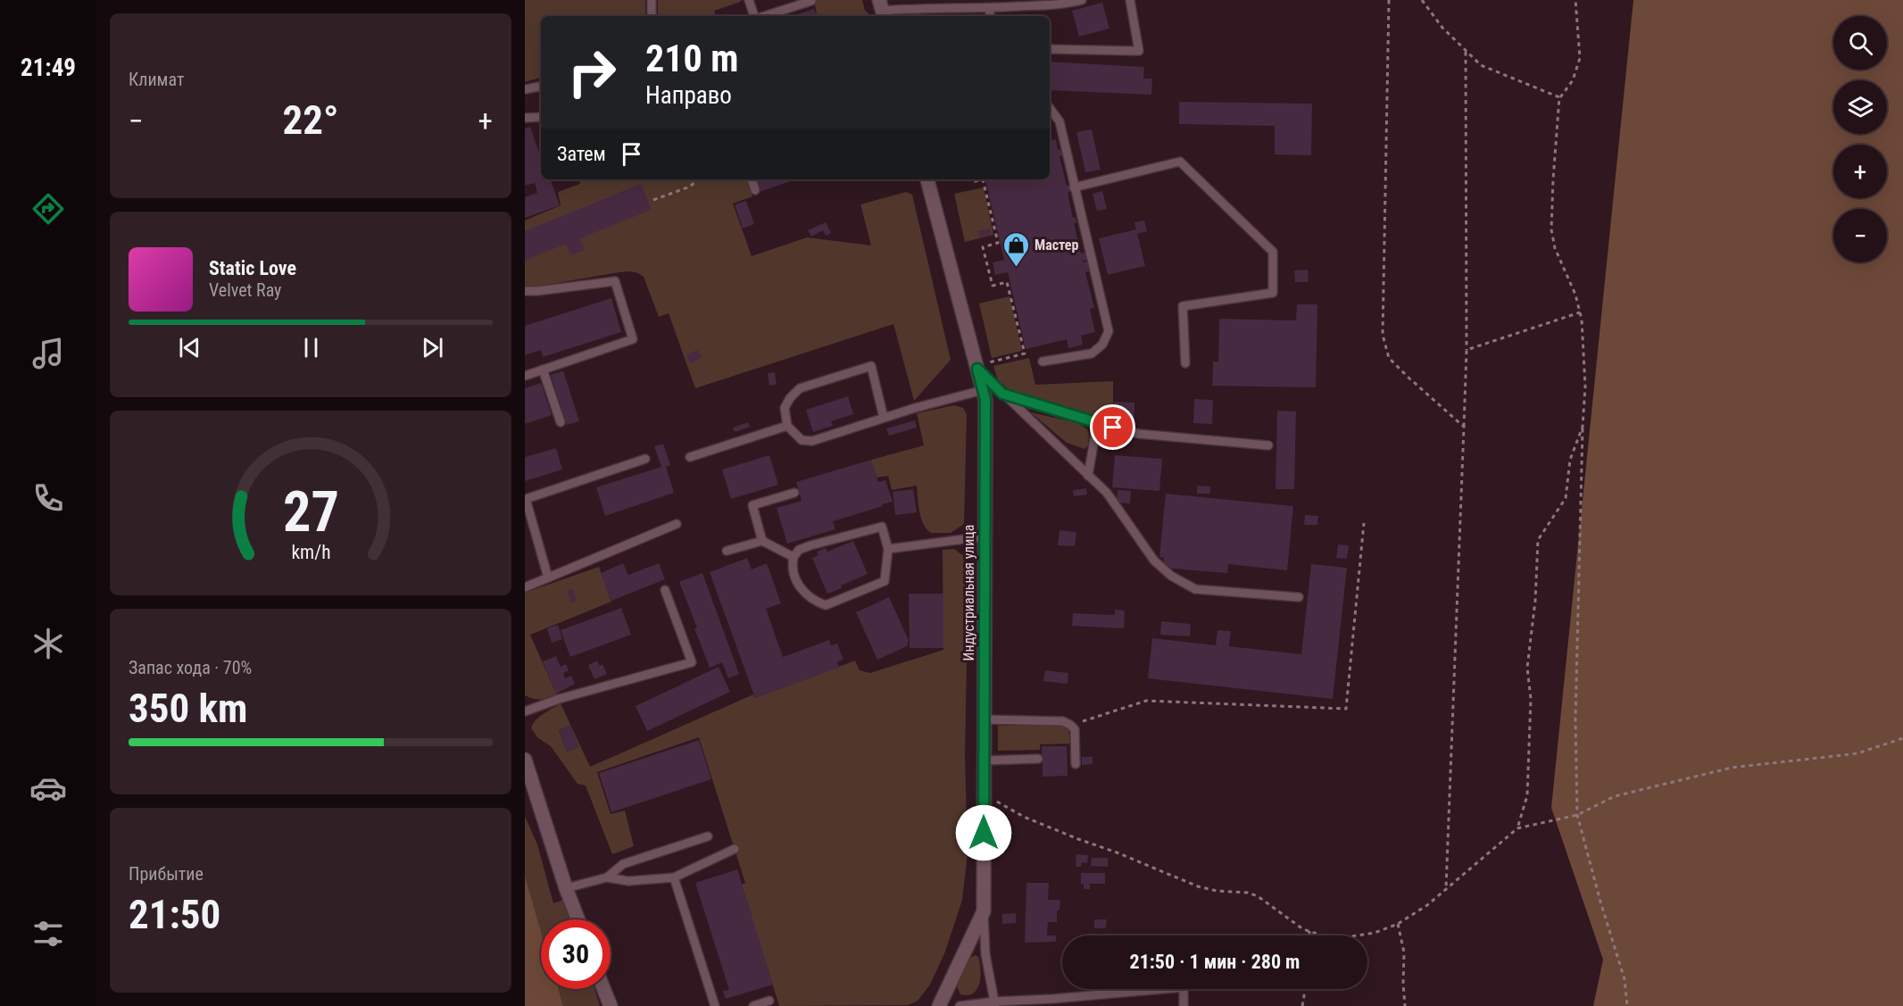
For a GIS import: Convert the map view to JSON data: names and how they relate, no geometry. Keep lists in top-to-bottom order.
{
  "streets": {
    "street": ["Индустриальная улица"]
  },
  "places": {
    "shop": ["Мастер"]
  },
  "page": {
    "tabs": "21:49",
    "tile": [
      "Климат",
      ["Запас хода · 70%", "350 km"],
      ["Прибытие", "21:50"]
    ],
    "map_buttons": ["+", "−"],
    "turn": ["210 m", "Направо"],
    "heat": ["−", "22°", "+"],
    "then": "Затем",
    "song": ["Static Love", "Velvet Ray"],
    "limit": "30",
    "trip": "21:50 · 1 мин · 280 m",
    "gauge": ["27", "km/h"]
  }
}
